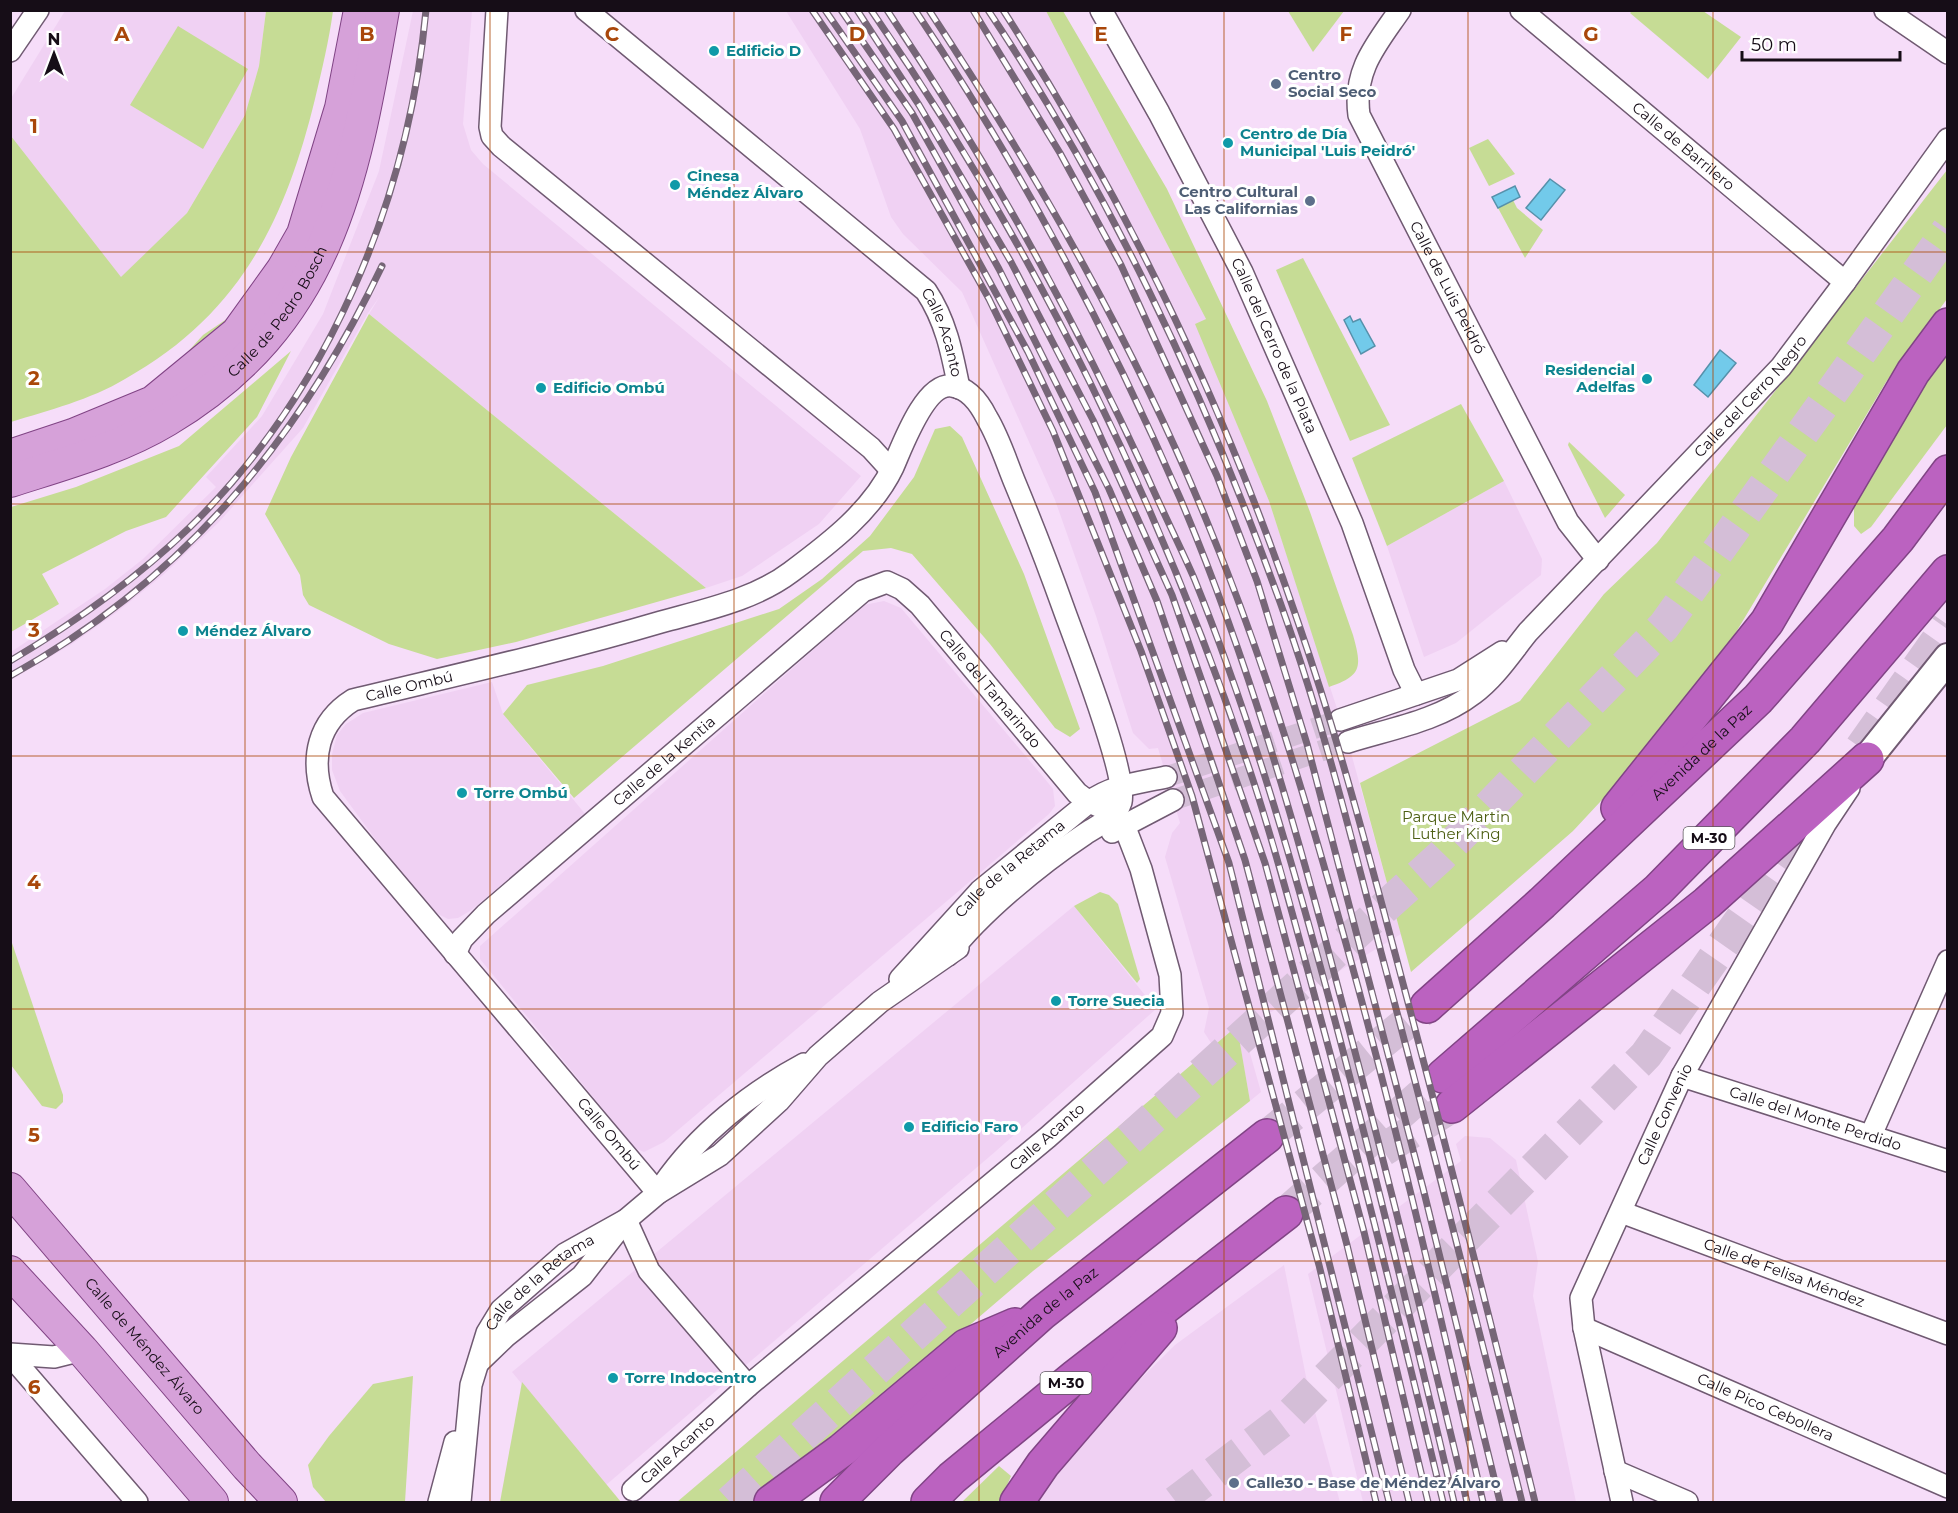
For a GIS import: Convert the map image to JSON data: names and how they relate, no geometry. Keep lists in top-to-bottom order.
{
  "streets": {
    "highway": ["Avenida de la Paz", "M-30"],
    "main road": ["Calle de Pedro Bosch", "Calle de Méndez Álvaro"],
    "street": [
      "Calle de Barrilero",
      "Calle de Luis Peidró",
      "Calle Acanto",
      "Calle del Cerro de la Plata",
      "Calle del Cerro Negro",
      "Calle Ombú",
      "Calle del Tamarindo",
      "Calle de la Kentia",
      "Calle de la Retama",
      "Calle Convenio",
      "Calle del Monte Perdido",
      "Calle de Felisa Méndez",
      "Calle Pico Cebollera"
    ]
  },
  "crossings": [
    ["Calle de Barrilero", "Calle del Cerro Negro"],
    ["Calle de Luis Peidró", "Calle del Cerro Negro"],
    ["Calle Acanto", "Calle Ombú"],
    ["Calle Acanto", "Calle de la Retama"],
    ["Calle del Cerro de la Plata", "Calle del Cerro Negro"],
    ["Calle Ombú", "Calle de la Kentia"],
    ["Calle Ombú", "Calle de la Retama"],
    ["Calle del Tamarindo", "Calle de la Kentia"],
    ["Calle del Tamarindo", "Calle de la Retama"],
    ["M-30", "Calle Convenio"],
    ["Calle Convenio", "Calle del Monte Perdido"],
    ["Calle Convenio", "Calle de Felisa Méndez"],
    ["Calle Convenio", "Calle Pico Cebollera"]
  ],
  "parks": ["Parque Martin Luther King"],
  "places": [
    "Edificio D",
    "Centro Social Seco",
    "Centro de Día Municipal 'Luis Peidró'",
    "Cinesa Méndez Álvaro",
    "Centro Cultural Las Californias",
    "Residencial Adelfas",
    "Edificio Ombú",
    "Méndez Álvaro",
    "Torre Ombú",
    "Torre Suecia",
    "Edificio Faro",
    "Torre Indocentro",
    "Calle30 - Base de Méndez Álvaro"
  ],
  "scale_bar": "50 m",
  "north": "top",
  "grid": {
    "columns": [
      "A",
      "B",
      "C",
      "D",
      "E",
      "F",
      "G"
    ],
    "rows": [
      "1",
      "2",
      "3",
      "4",
      "5",
      "6"
    ]
  }
}
